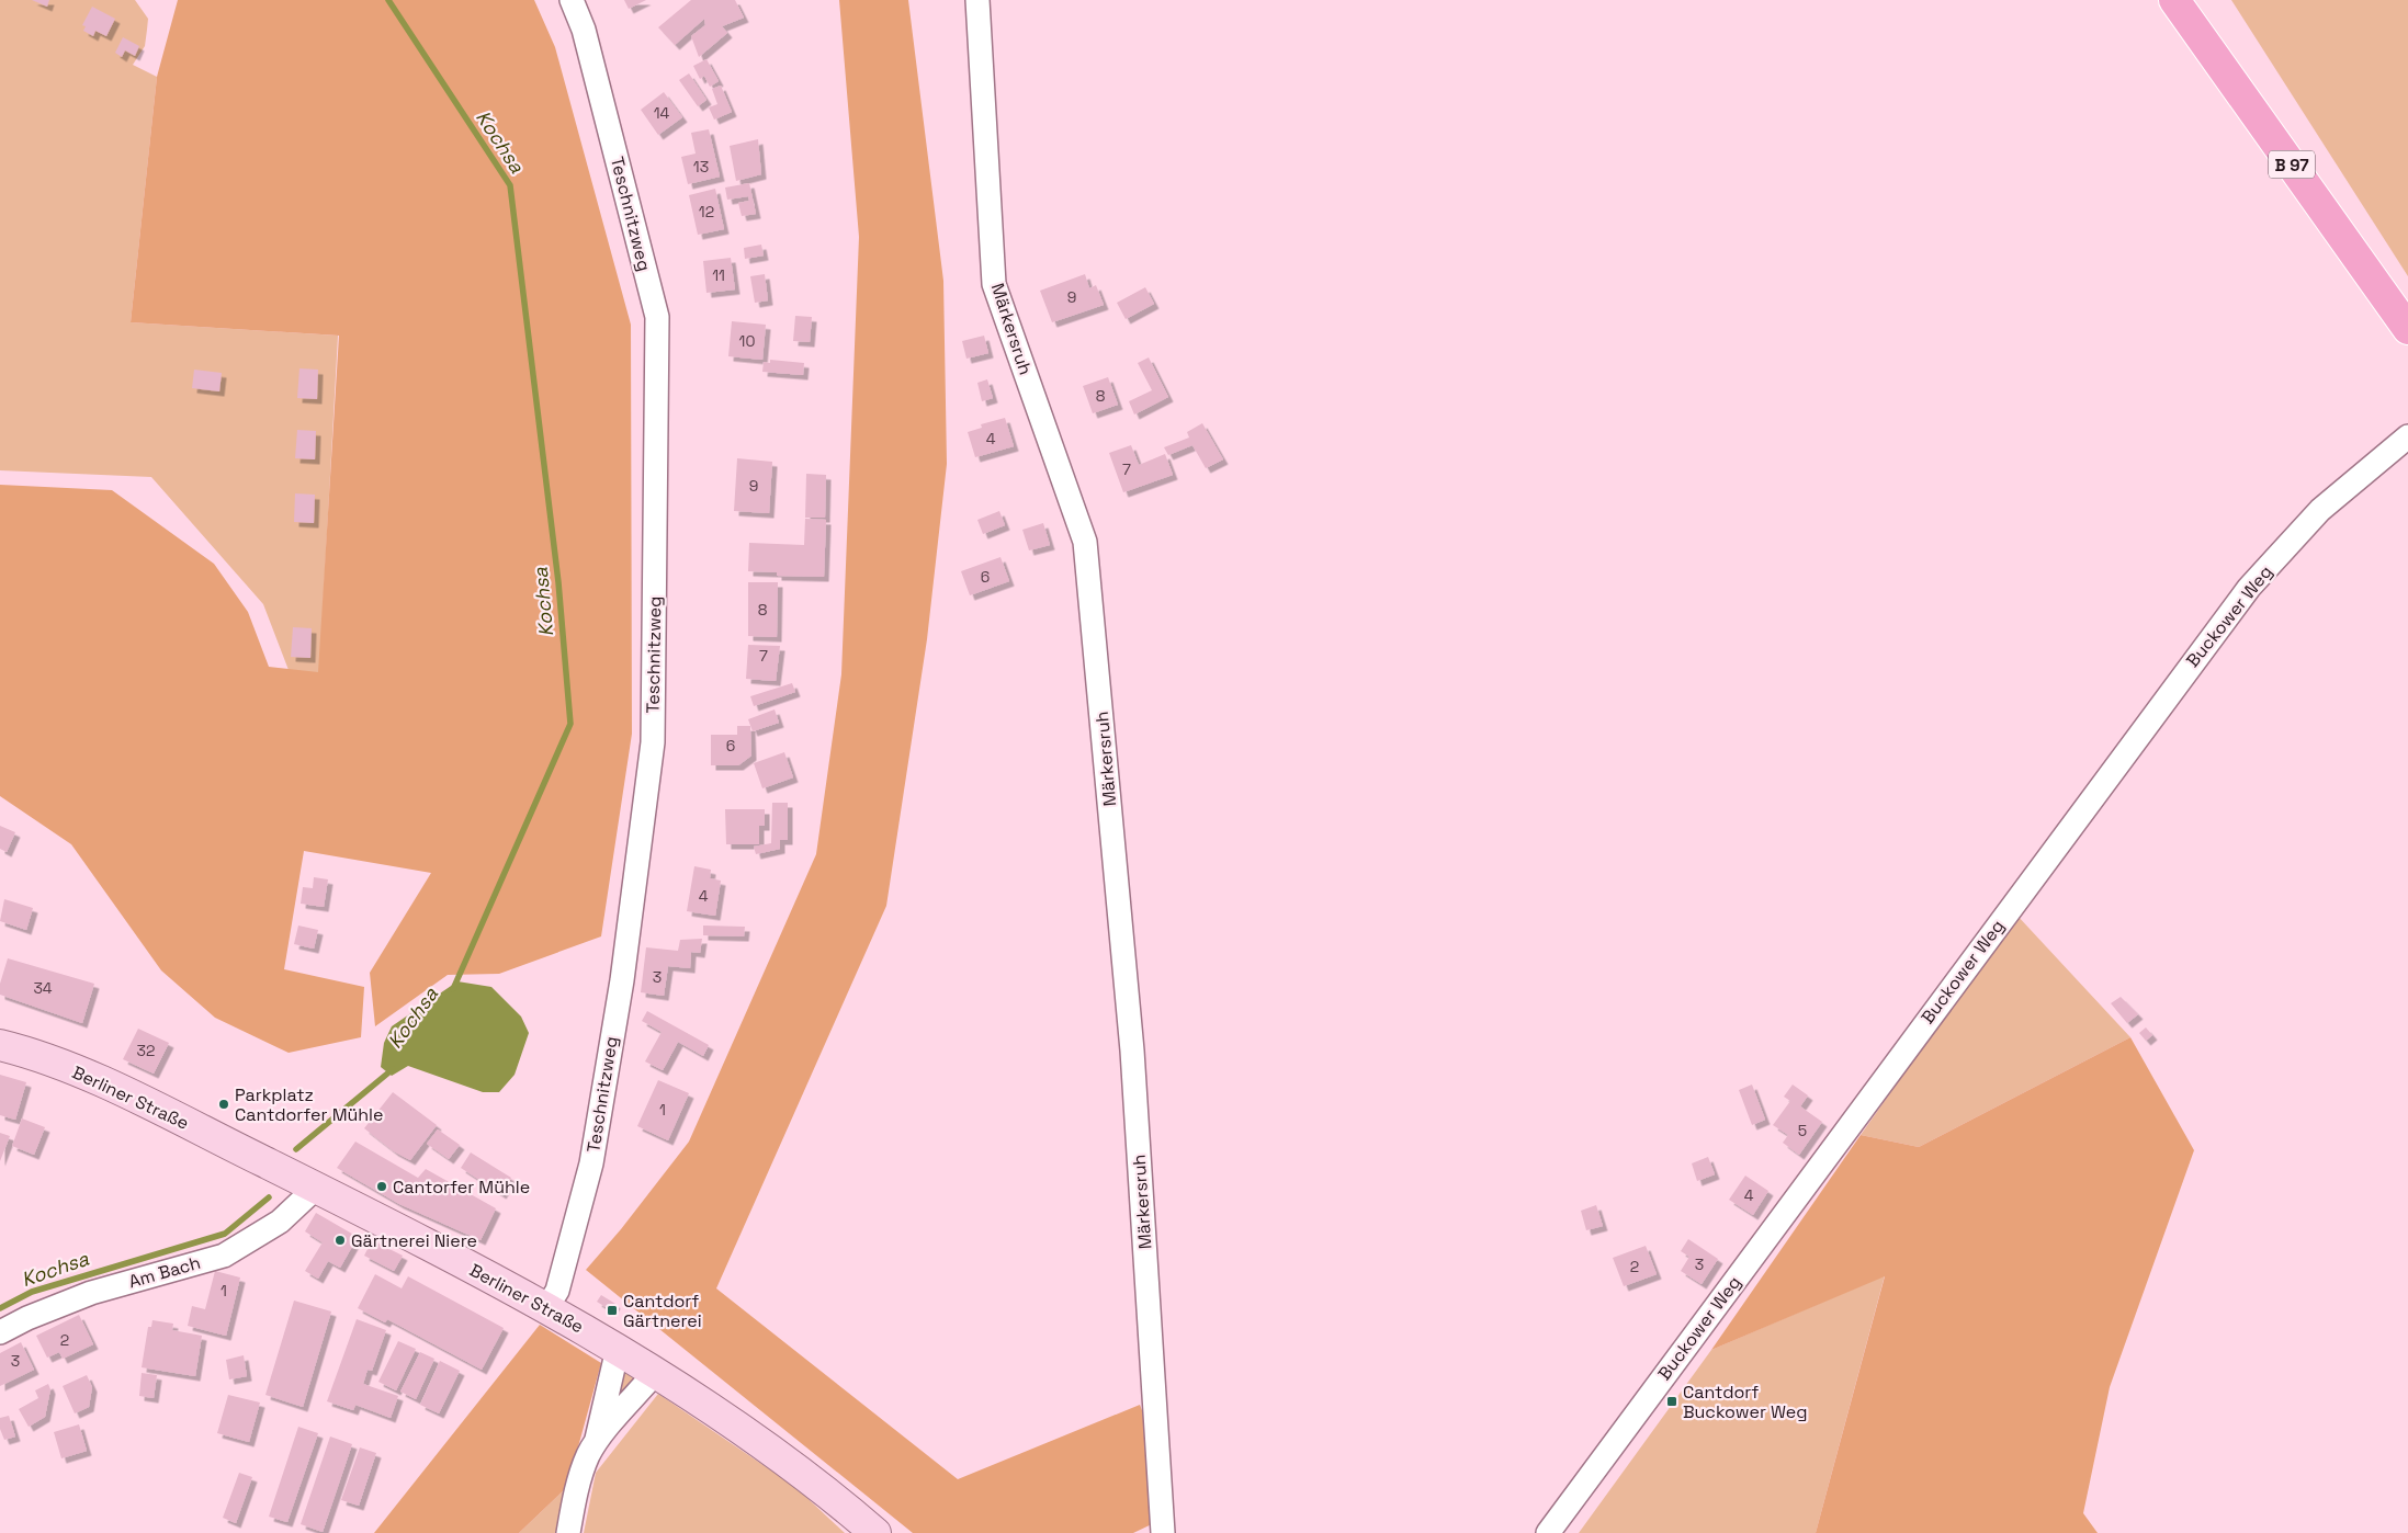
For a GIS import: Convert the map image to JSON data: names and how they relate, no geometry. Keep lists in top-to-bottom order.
{
  "streets": {
    "main road": ["B 97", "Berliner Straße"],
    "street": [
      "Teschnitzweg",
      "Märkersruh",
      "Buckower Weg",
      "Am Bach"
    ]
  },
  "crossings": [
    ["Teschnitzweg", "Berliner Straße"],
    ["Berliner Straße", "Am Bach"]
  ],
  "water": ["Kochsa"],
  "places": {
    "other": ["Parkplatz Cantdorfer Mühle", "Cantorfer Mühle", "Gärtnerei Niere"],
    "transit": ["Cantdorf Gärtnerei", "Cantdorf Buckower Weg"]
  },
  "house_numbers": [
    "14",
    "13",
    "12",
    "11",
    "9",
    "10",
    "8",
    "4",
    "7",
    "9",
    "6",
    "8",
    "7",
    "6",
    "4",
    "3",
    "34",
    "32",
    "1",
    "5",
    "4",
    "3",
    "2",
    "1",
    "2",
    "3"
  ]
}
